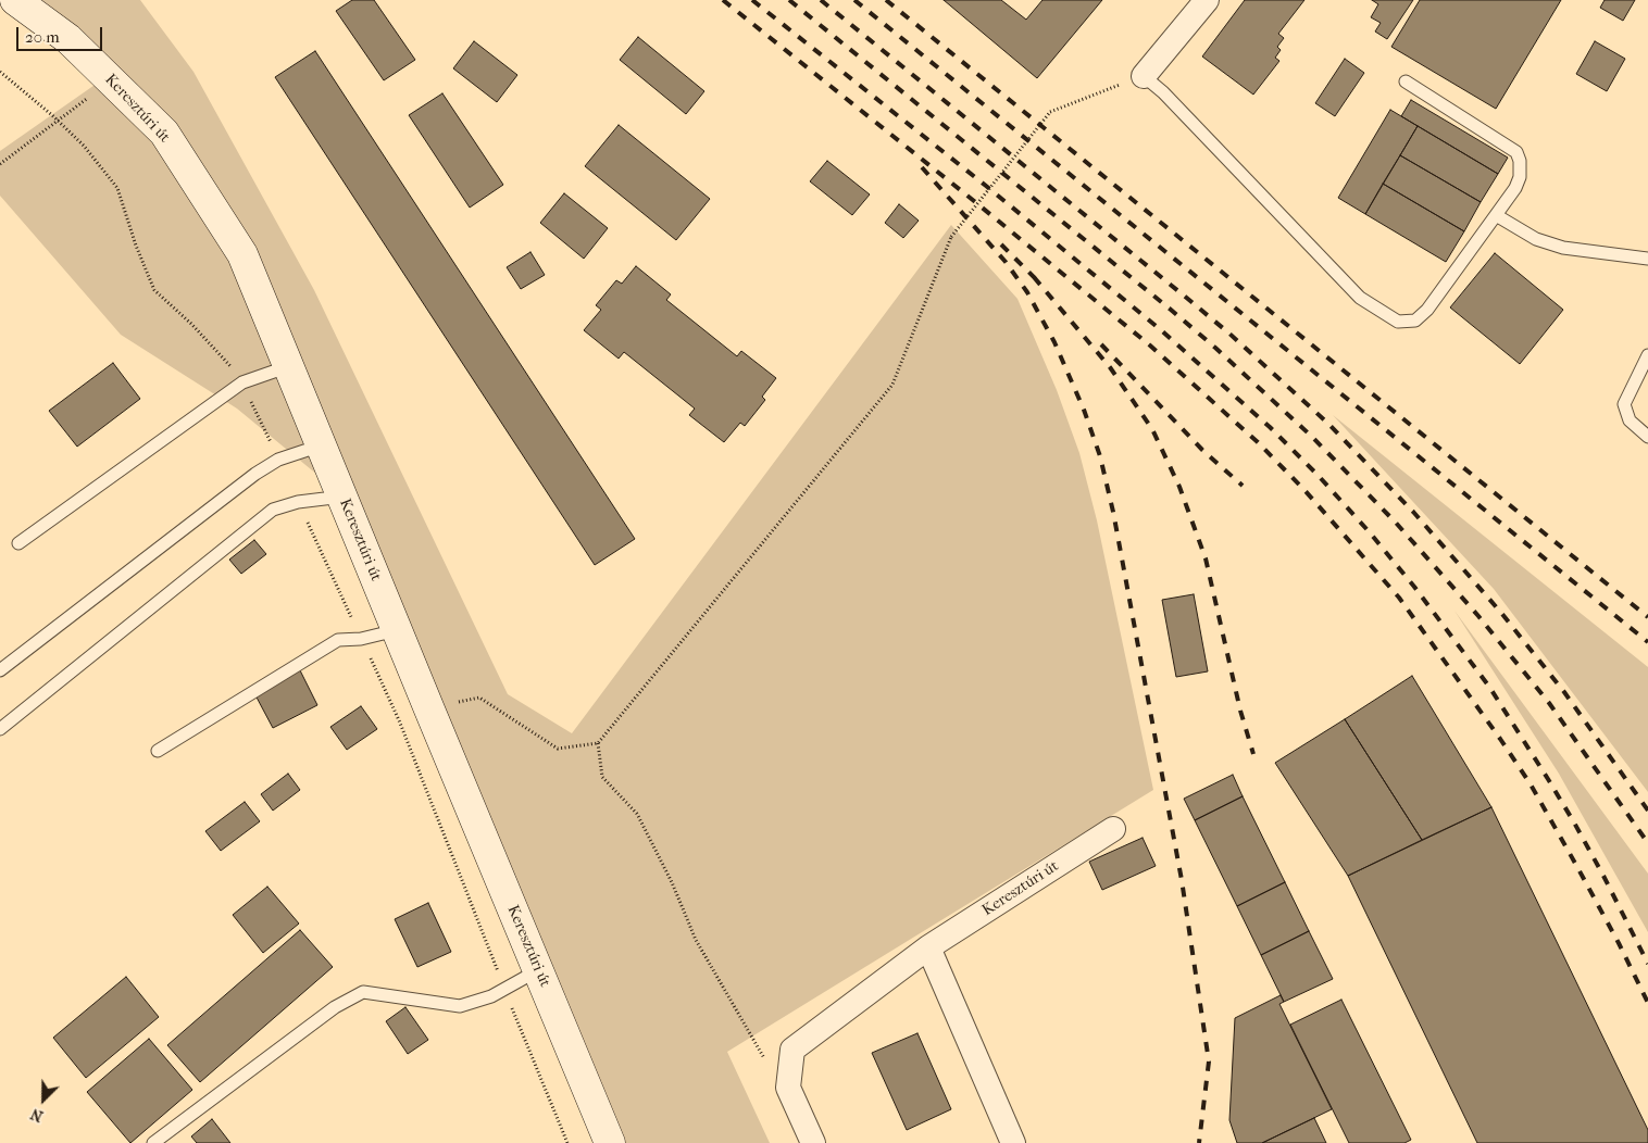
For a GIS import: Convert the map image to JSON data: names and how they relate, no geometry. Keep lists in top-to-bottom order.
{
  "streets": {
    "main road": ["Keresztúri út"]
  },
  "scale_bar": "20 m",
  "north": "bottom left"
}
